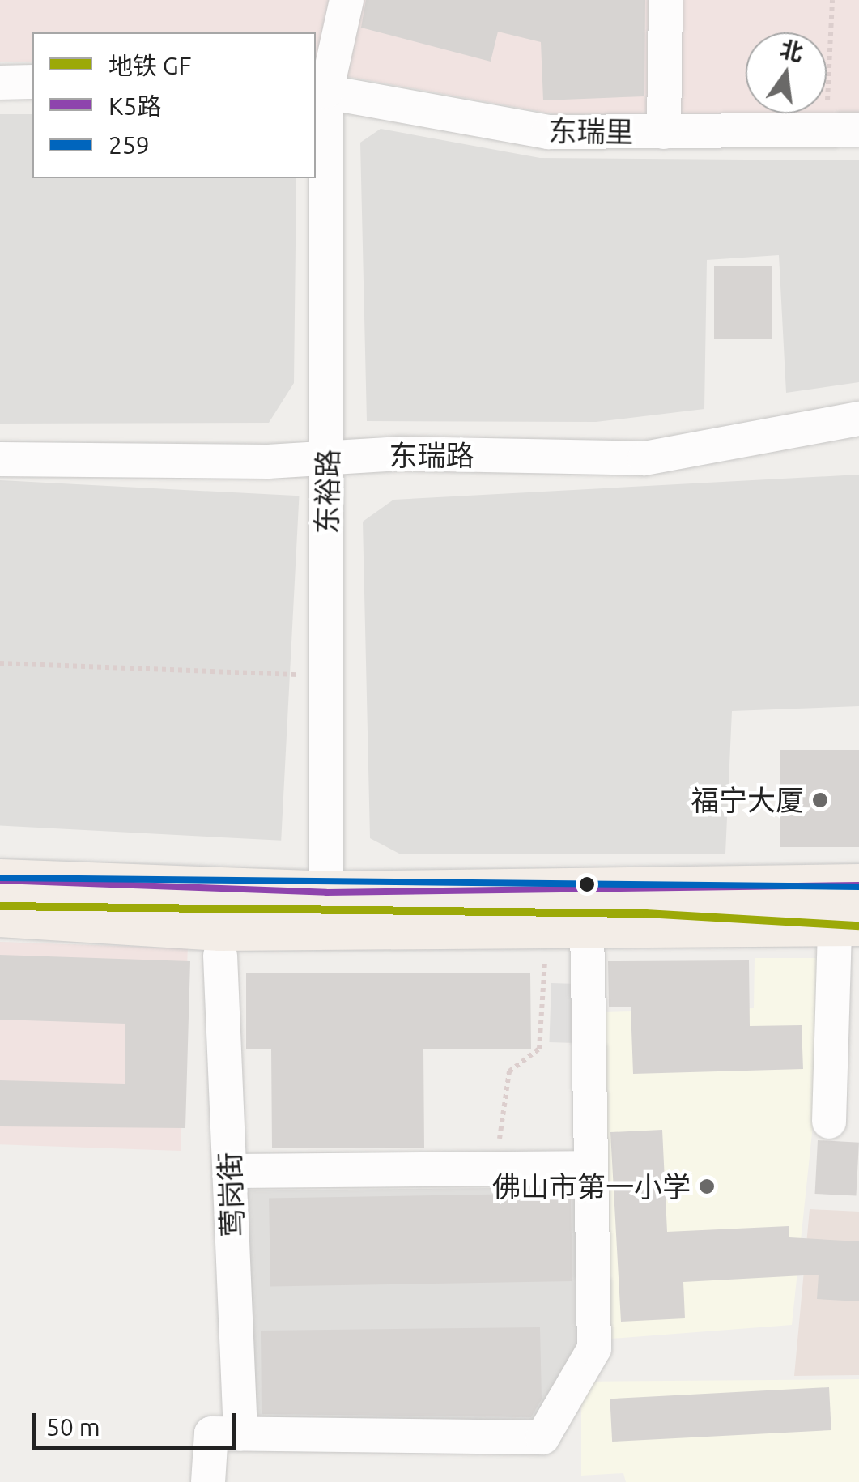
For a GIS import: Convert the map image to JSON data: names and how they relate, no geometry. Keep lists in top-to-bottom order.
{
  "streets": {
    "street": [
      "东瑞里",
      "东瑞路",
      "东裕路",
      "莺岗街"
    ]
  },
  "crossings": [
    ["东瑞里", "东裕路"],
    ["东瑞路", "东裕路"]
  ],
  "places": ["福宁大厦", "佛山市第一小学"],
  "lines": ["transit line 259", "transit line K5路", "metro line GF"],
  "legend": ["地铁 GF", "K5路", "259"],
  "scale_bar": "50 m",
  "north": "top"
}
